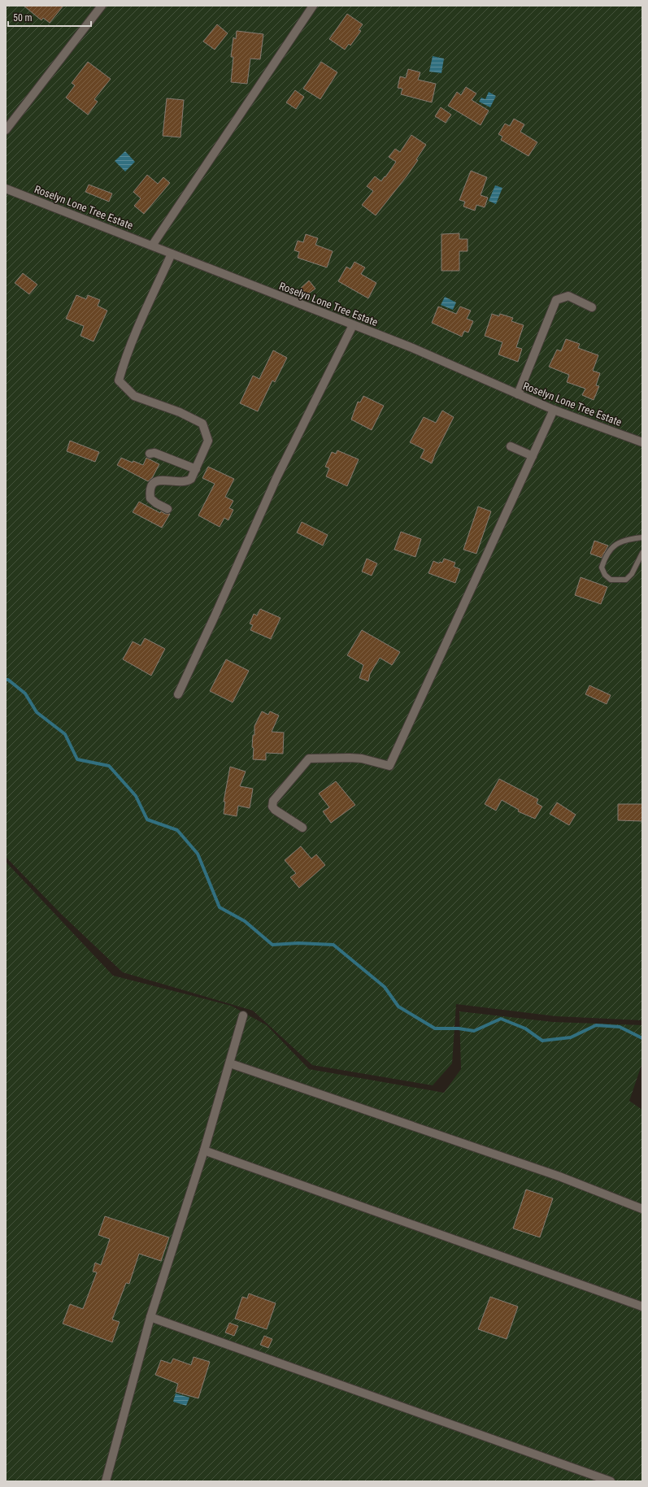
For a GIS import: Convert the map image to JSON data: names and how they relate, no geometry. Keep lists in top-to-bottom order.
{
  "streets": {
    "street": ["Roselyn Lone Tree Estate"]
  },
  "scale_bar": "50 m"
}
